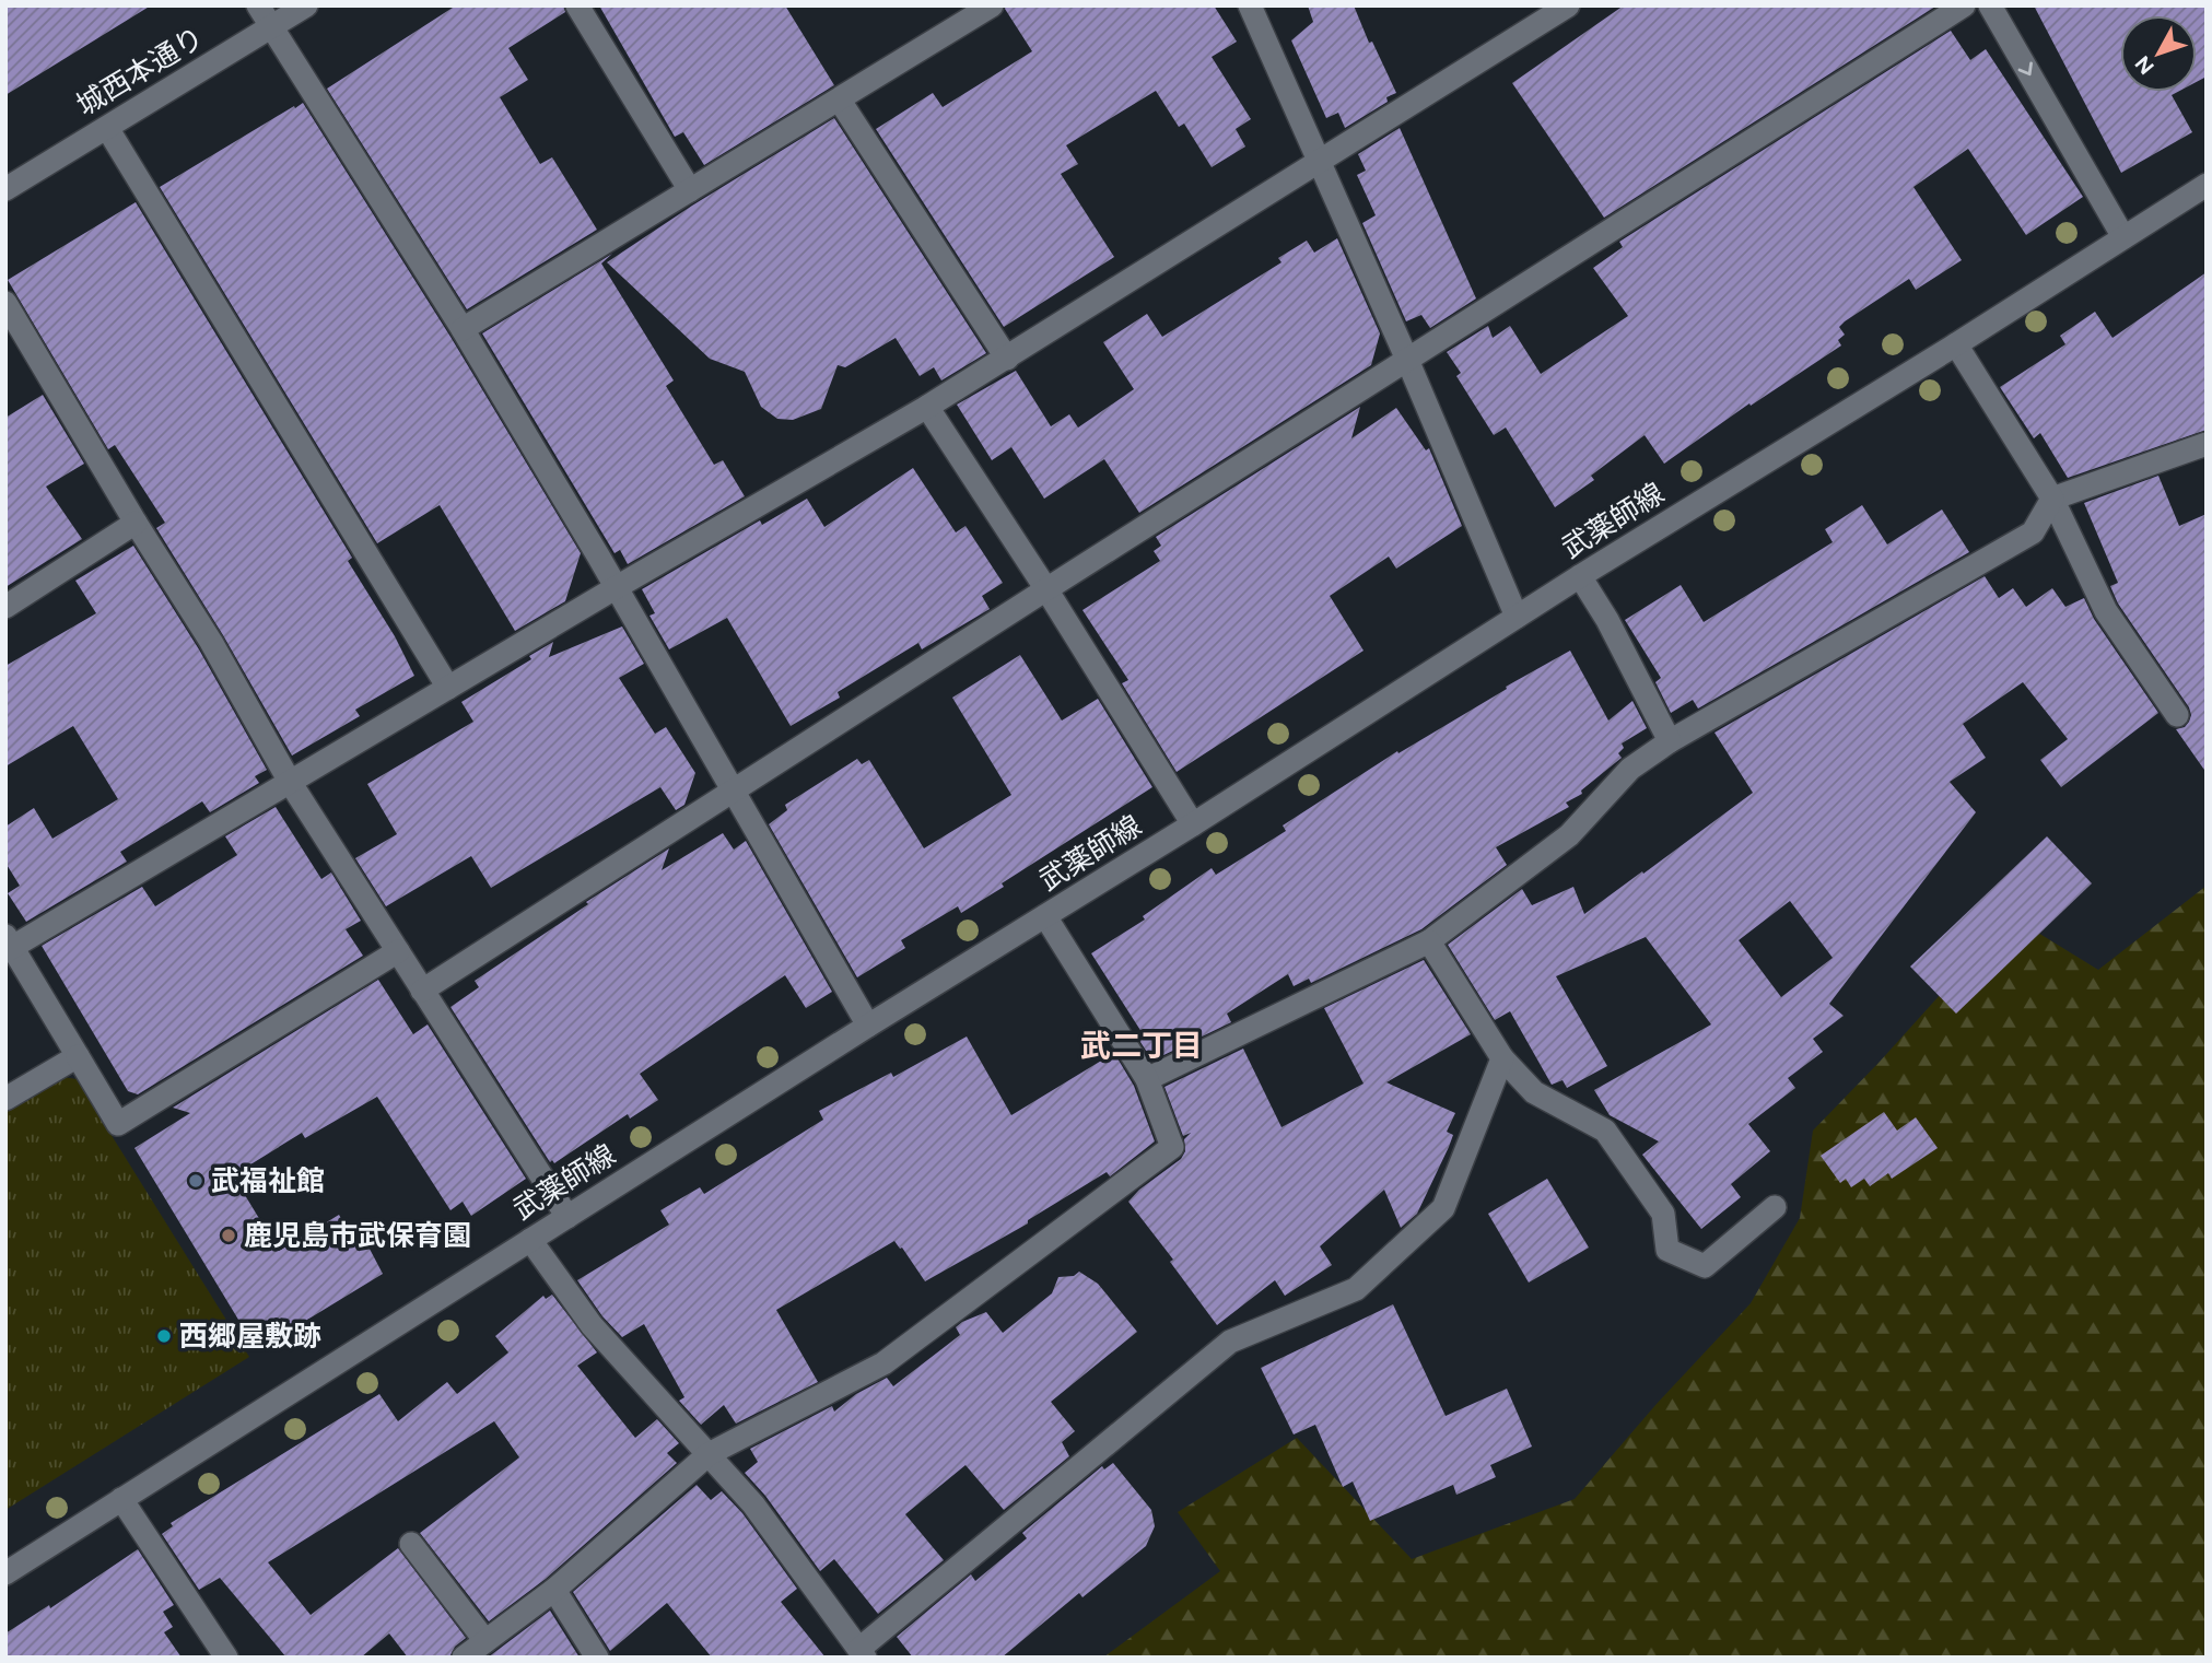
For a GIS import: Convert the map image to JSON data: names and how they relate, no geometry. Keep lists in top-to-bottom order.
{
  "streets": {
    "street": ["城西本通り", "武薬師線"]
  },
  "districts": ["武二丁目"],
  "places": ["武福祉館", "鹿児島市武保育園", "西郷屋敷跡"],
  "north": "bottom left"
}
